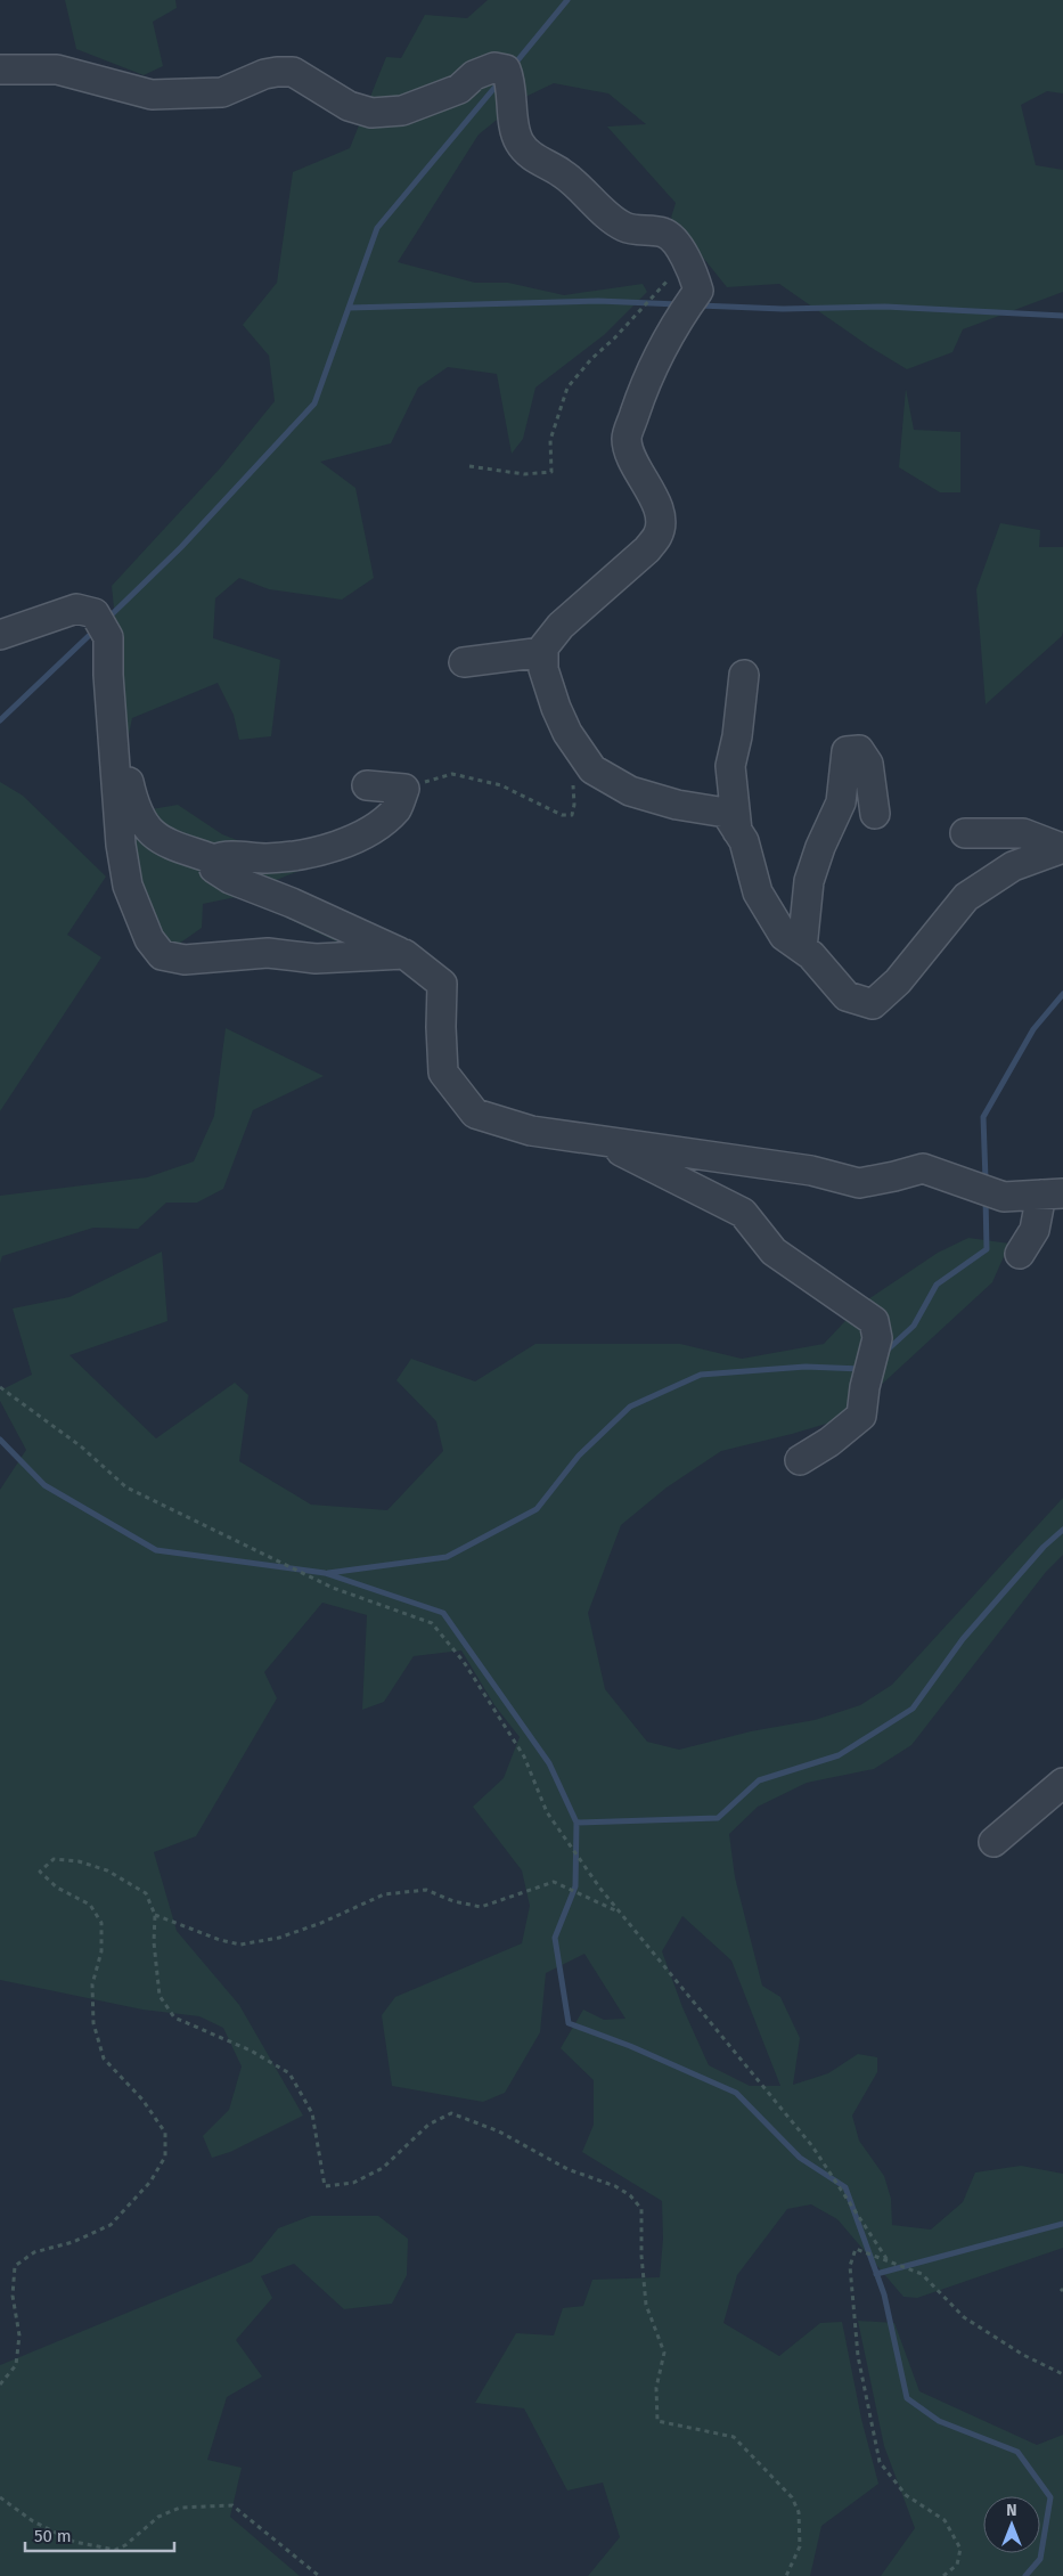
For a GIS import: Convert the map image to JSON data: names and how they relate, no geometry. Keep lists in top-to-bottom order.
{
  "scale_bar": "50 m",
  "north": "top"
}
